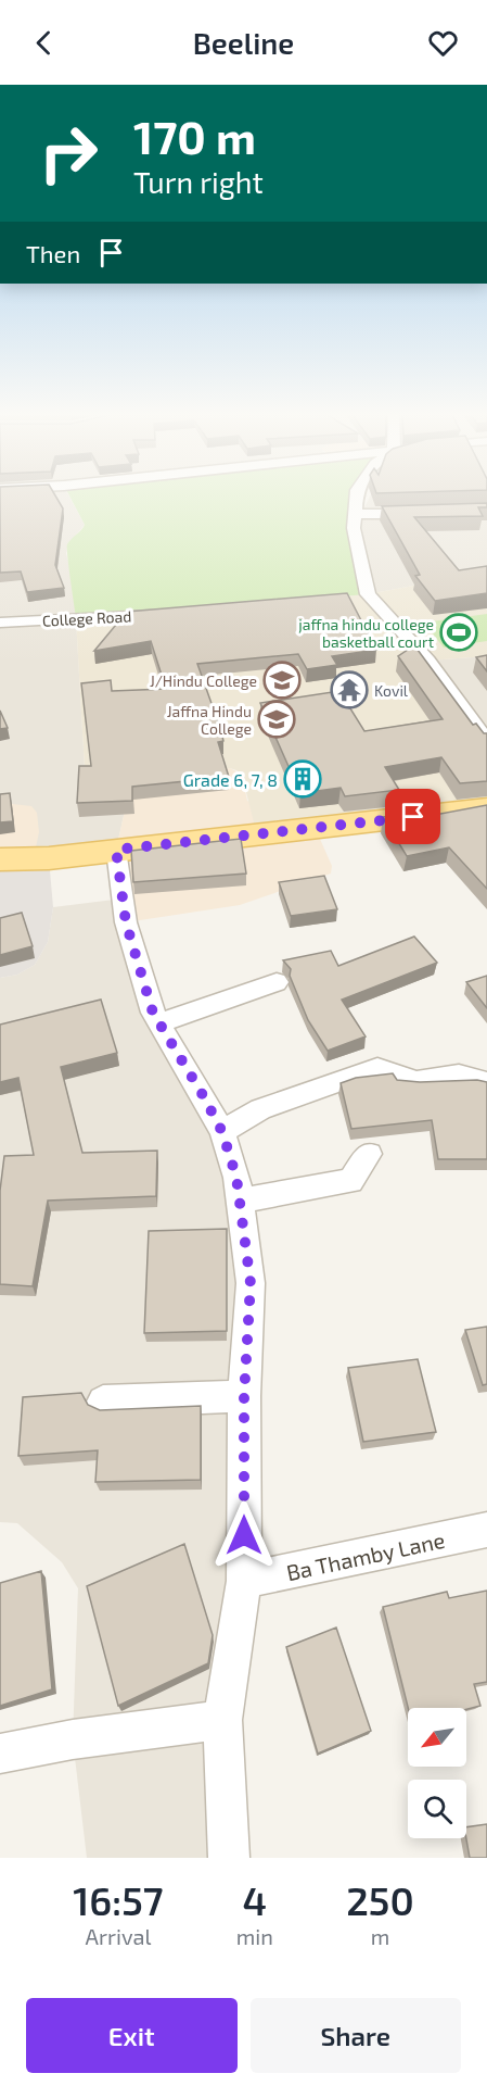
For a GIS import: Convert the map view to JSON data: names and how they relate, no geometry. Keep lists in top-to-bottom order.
{
  "streets": {
    "street": ["College Road", "Ba Thamby Lane"]
  },
  "places": {
    "sports": ["jaffna hindu college basketball court"],
    "school or university": ["J/Hindu College", "Jaffna Hindu College"],
    "temple": ["Kovil"],
    "building": ["Grade 6, 7, 8"]
  },
  "north": "bottom left",
  "page": {
    "header": "Beeline",
    "turn": ["170 m", "Turn right"],
    "then": "Then",
    "eta": [
      "16:57",
      "Arrival",
      "4",
      "min",
      "250",
      "m"
    ],
    "buttons": ["Exit", "Share"]
  }
}
